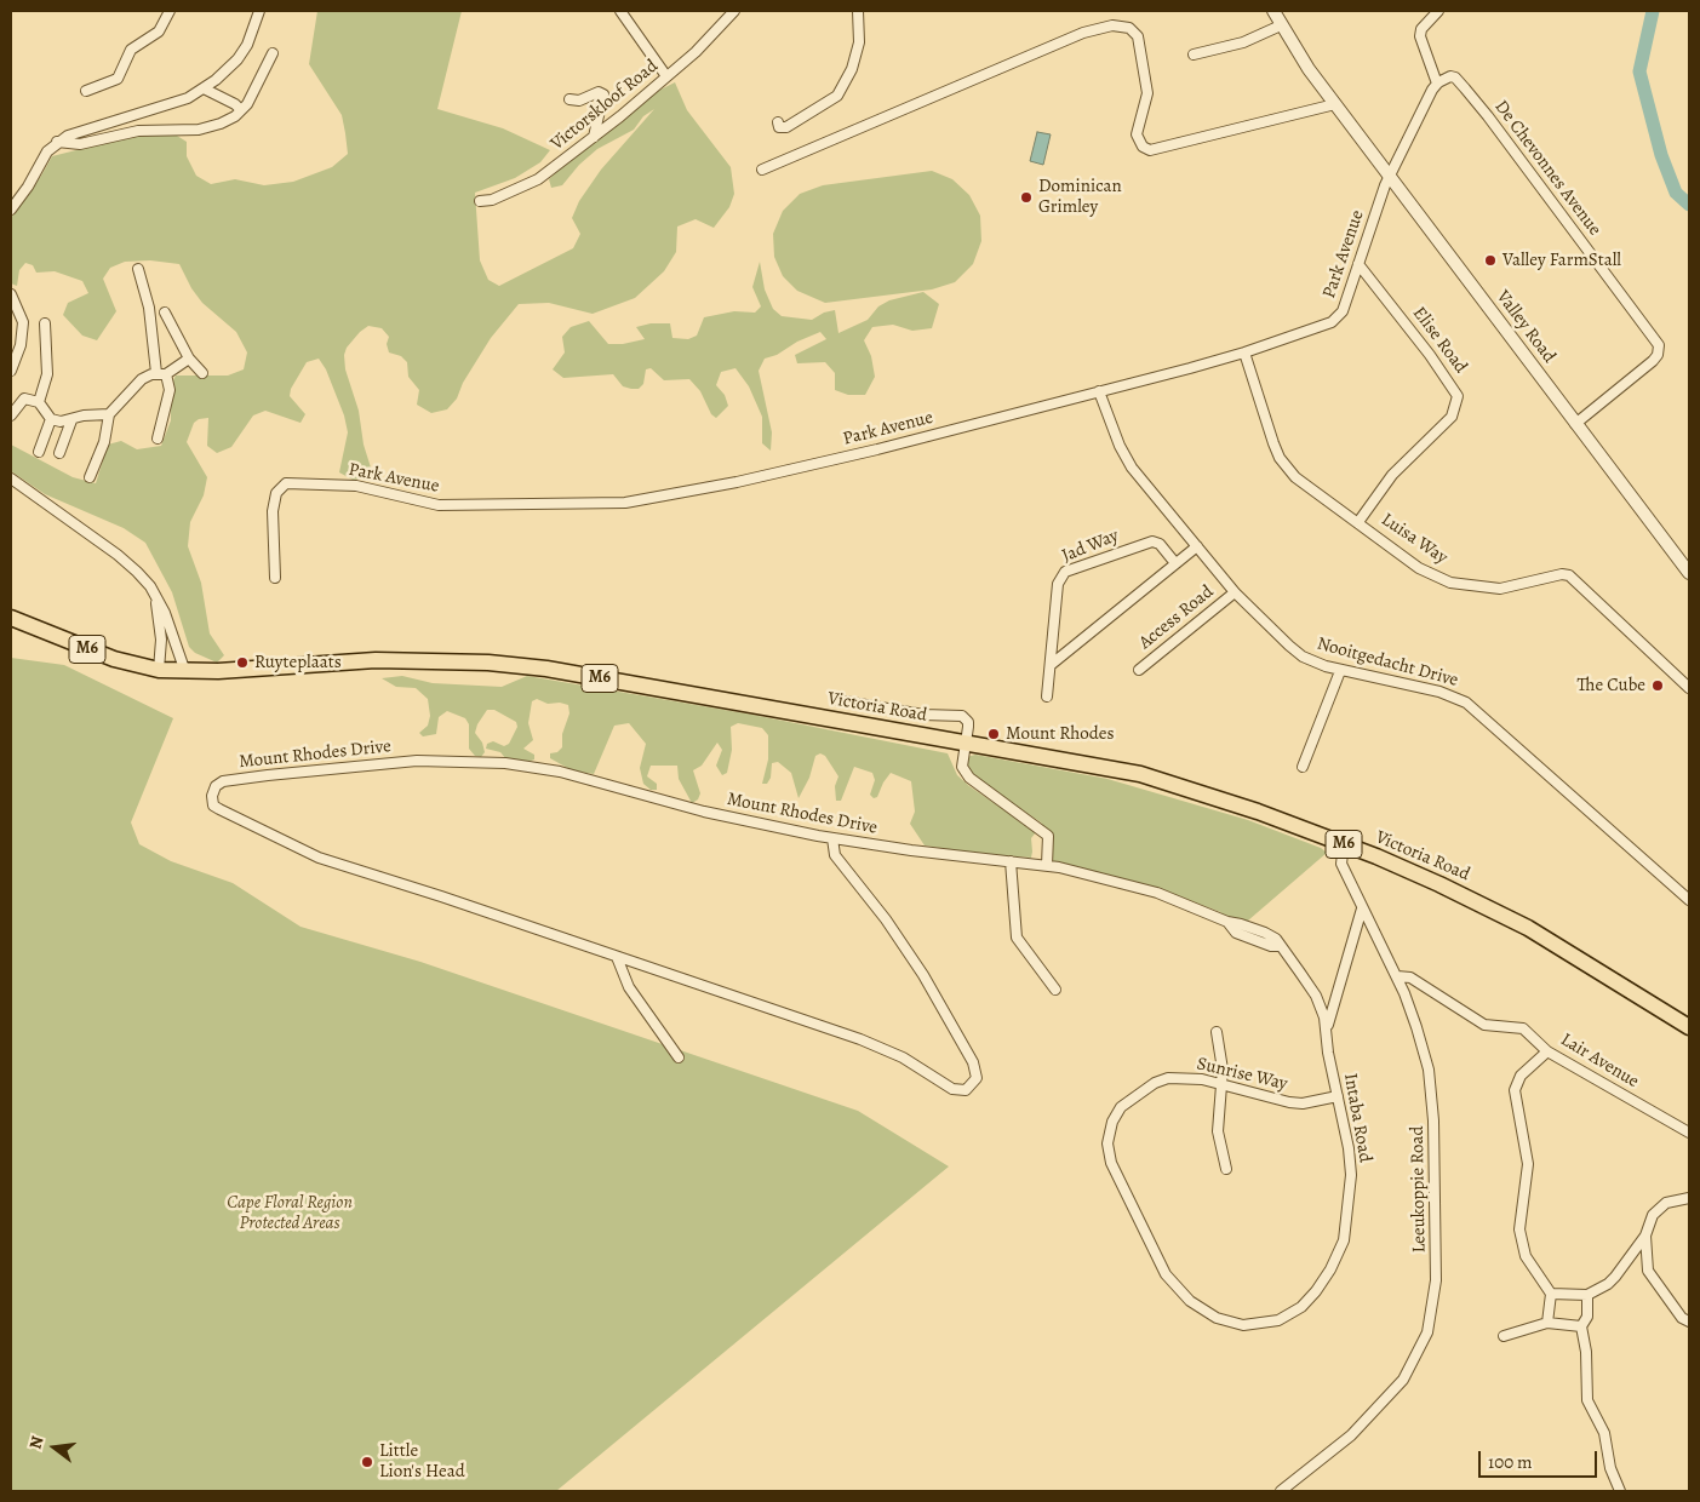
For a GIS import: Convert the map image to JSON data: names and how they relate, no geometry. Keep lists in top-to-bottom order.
{
  "streets": {
    "main road": ["M6", "Victoria Road"],
    "street": [
      "Victorskloof Road",
      "De Chevonnes Avenue",
      "Park Avenue",
      "Valley Road",
      "Elise Road",
      "Luisa Way",
      "Jad Way",
      "Access Road",
      "Nooitgedacht Drive",
      "Mount Rhodes Drive",
      "Lair Avenue",
      "Sunrise Way",
      "Intaba Road",
      "Leeukoppie Road"
    ]
  },
  "crossings": [
    ["De Chevonnes Avenue", "Valley Road"],
    ["Park Avenue", "Valley Road"],
    ["Park Avenue", "Elise Road"],
    ["Park Avenue", "Luisa Way"],
    ["Park Avenue", "Nooitgedacht Drive"],
    ["Elise Road", "Luisa Way"],
    ["Access Road", "Nooitgedacht Drive"],
    ["Victoria Road", "Leeukoppie Road"],
    ["Mount Rhodes Drive", "Intaba Road"],
    ["Lair Avenue", "Leeukoppie Road"],
    ["Sunrise Way", "Intaba Road"],
    ["Intaba Road", "Leeukoppie Road"]
  ],
  "parks": ["Cape Floral Region Protected Areas"],
  "places": [
    "Dominican Grimley",
    "Valley FarmStall",
    "Ruyteplaats",
    "The Cube",
    "Mount Rhodes",
    "Little Lion's Head"
  ],
  "scale_bar": "100 m",
  "north": "left"
}
